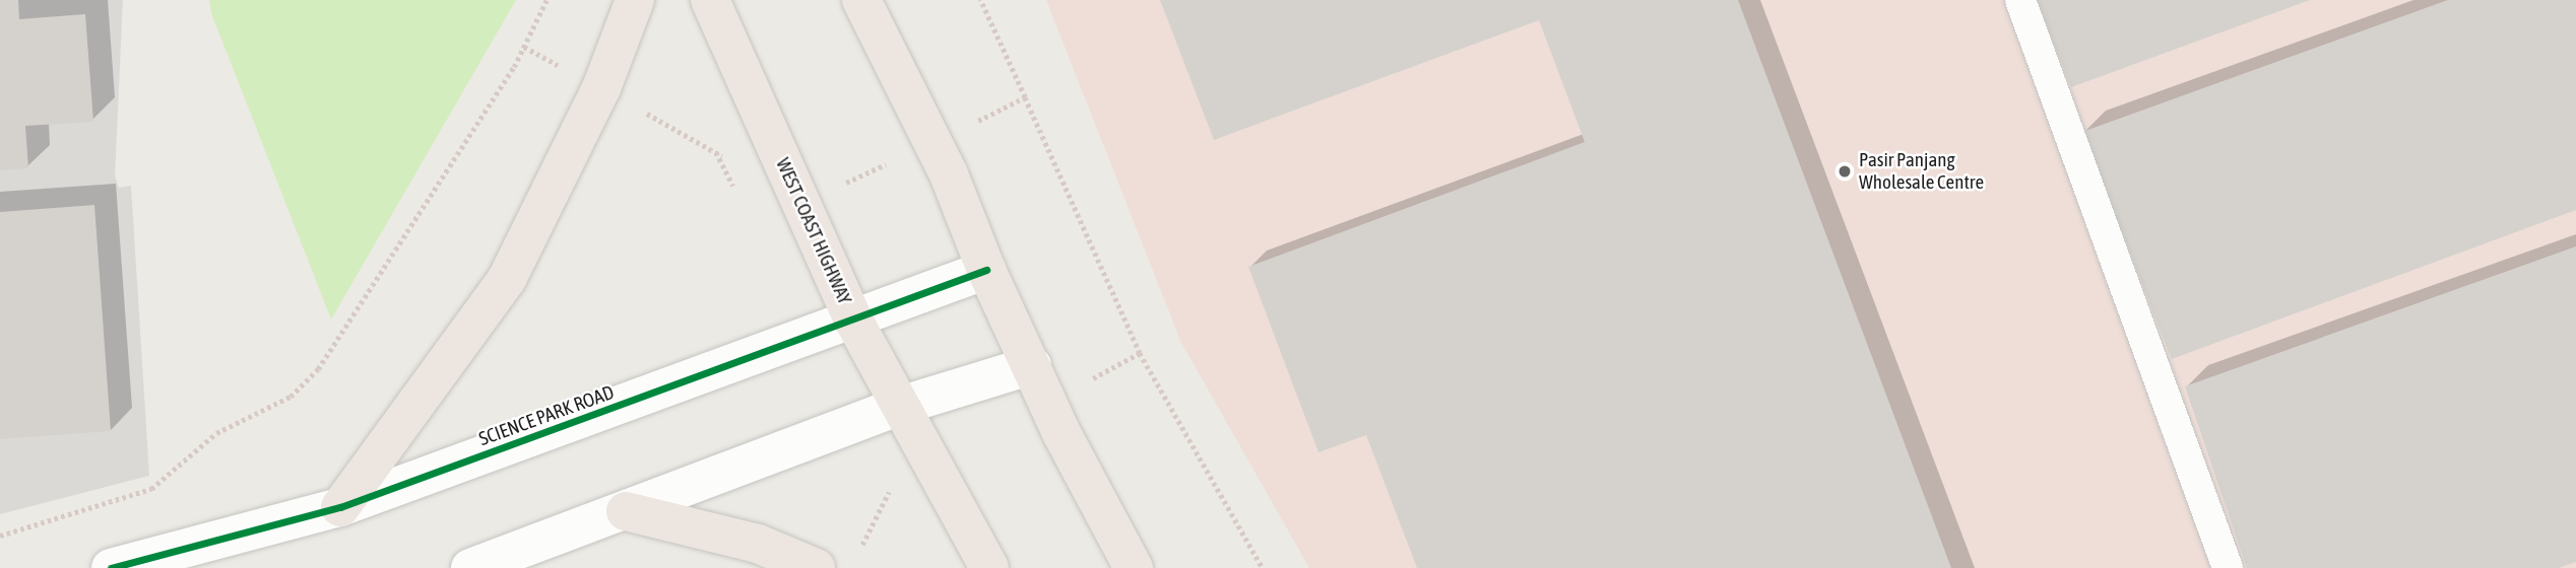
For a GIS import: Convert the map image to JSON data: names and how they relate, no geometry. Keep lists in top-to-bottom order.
{
  "streets": {
    "highway": ["WEST COAST HIGHWAY"],
    "street": ["SCIENCE PARK ROAD"]
  },
  "crossings": [
    ["WEST COAST HIGHWAY", "SCIENCE PARK ROAD"]
  ],
  "places": ["Pasir Panjang Wholesale Centre"]
}
